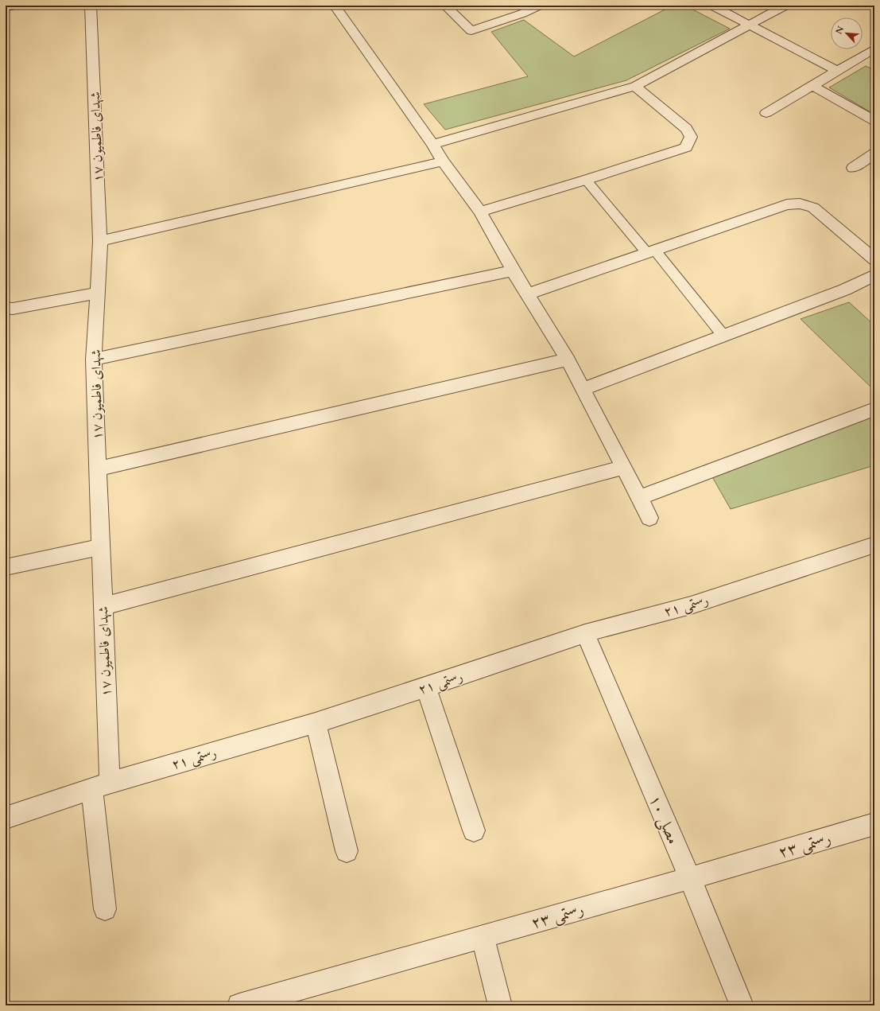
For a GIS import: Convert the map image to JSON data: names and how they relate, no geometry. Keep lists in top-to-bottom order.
{
  "streets": {
    "street": [
      "شهدای فاطمیون ۱۷",
      "رستمی ۲۱",
      "مصلی ۱۰",
      "رستمی ۲۳"
    ]
  },
  "crossings": [
    ["شهدای فاطمیون ۱۷", "رستمی ۲۱"],
    ["رستمی ۲۱", "مصلی ۱۰"],
    ["مصلی ۱۰", "رستمی ۲۳"]
  ],
  "north": "top left"
}
